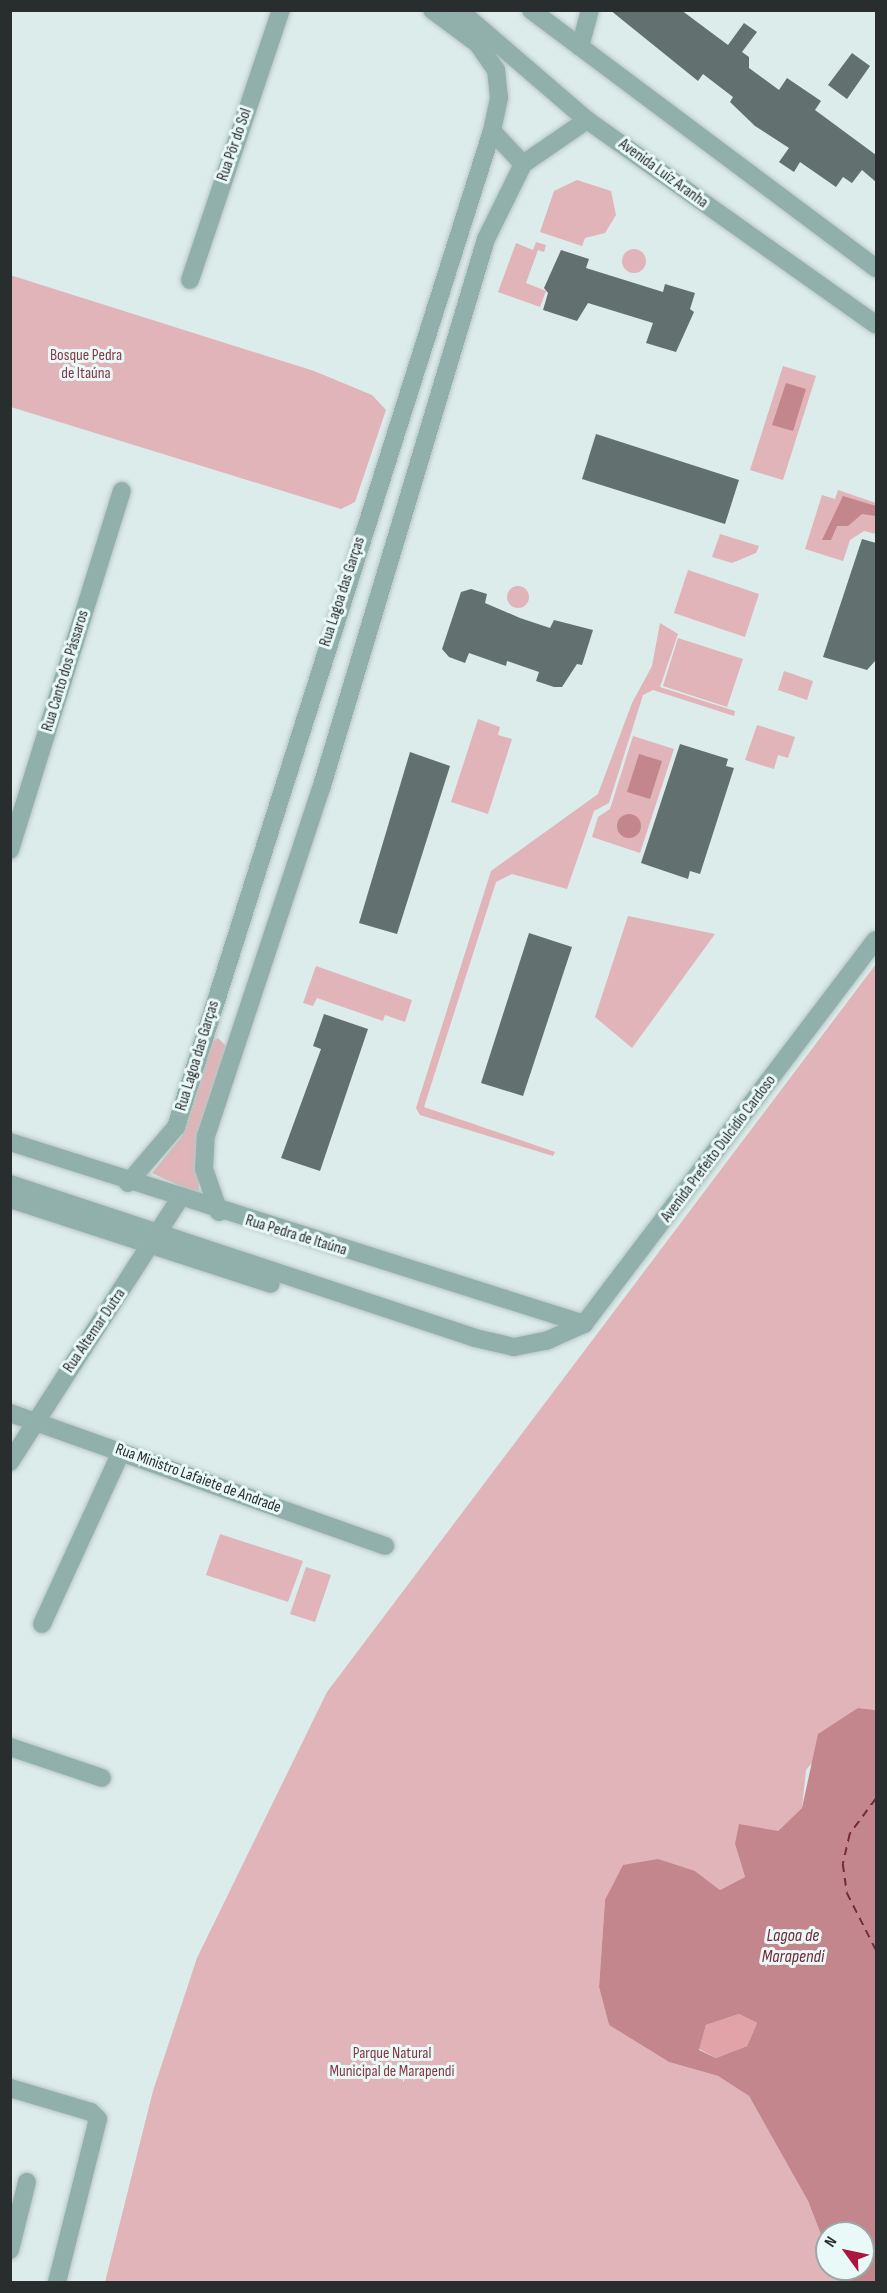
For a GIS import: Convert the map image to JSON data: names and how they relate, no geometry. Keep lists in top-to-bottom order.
{
  "streets": {
    "street": [
      "Rua Pôr do Sol",
      "Avenida Luíz Aranha",
      "Rua Lagoa das Garças",
      "Rua Canto dos Pássaros",
      "Avenida Prefeito Dulcídio Cardoso",
      "Rua Pedra de Itaúna",
      "Rua Altemar Dutra",
      "Rua Ministro Lafaiete de Andrade"
    ]
  },
  "crossings": [
    ["Avenida Luíz Aranha", "Rua Lagoa das Garças"],
    ["Rua Lagoa das Garças", "Rua Pedra de Itaúna"],
    ["Avenida Prefeito Dulcídio Cardoso", "Rua Pedra de Itaúna"],
    ["Avenida Prefeito Dulcídio Cardoso", "Rua Altemar Dutra"],
    ["Rua Pedra de Itaúna", "Rua Altemar Dutra"],
    ["Rua Altemar Dutra", "Rua Ministro Lafaiete de Andrade"]
  ],
  "water": ["Lagoa de Marapendi"],
  "parks": ["Bosque Pedra de Itaúna", "Parque Natural Municipal de Marapendi"],
  "north": "top left"
}
